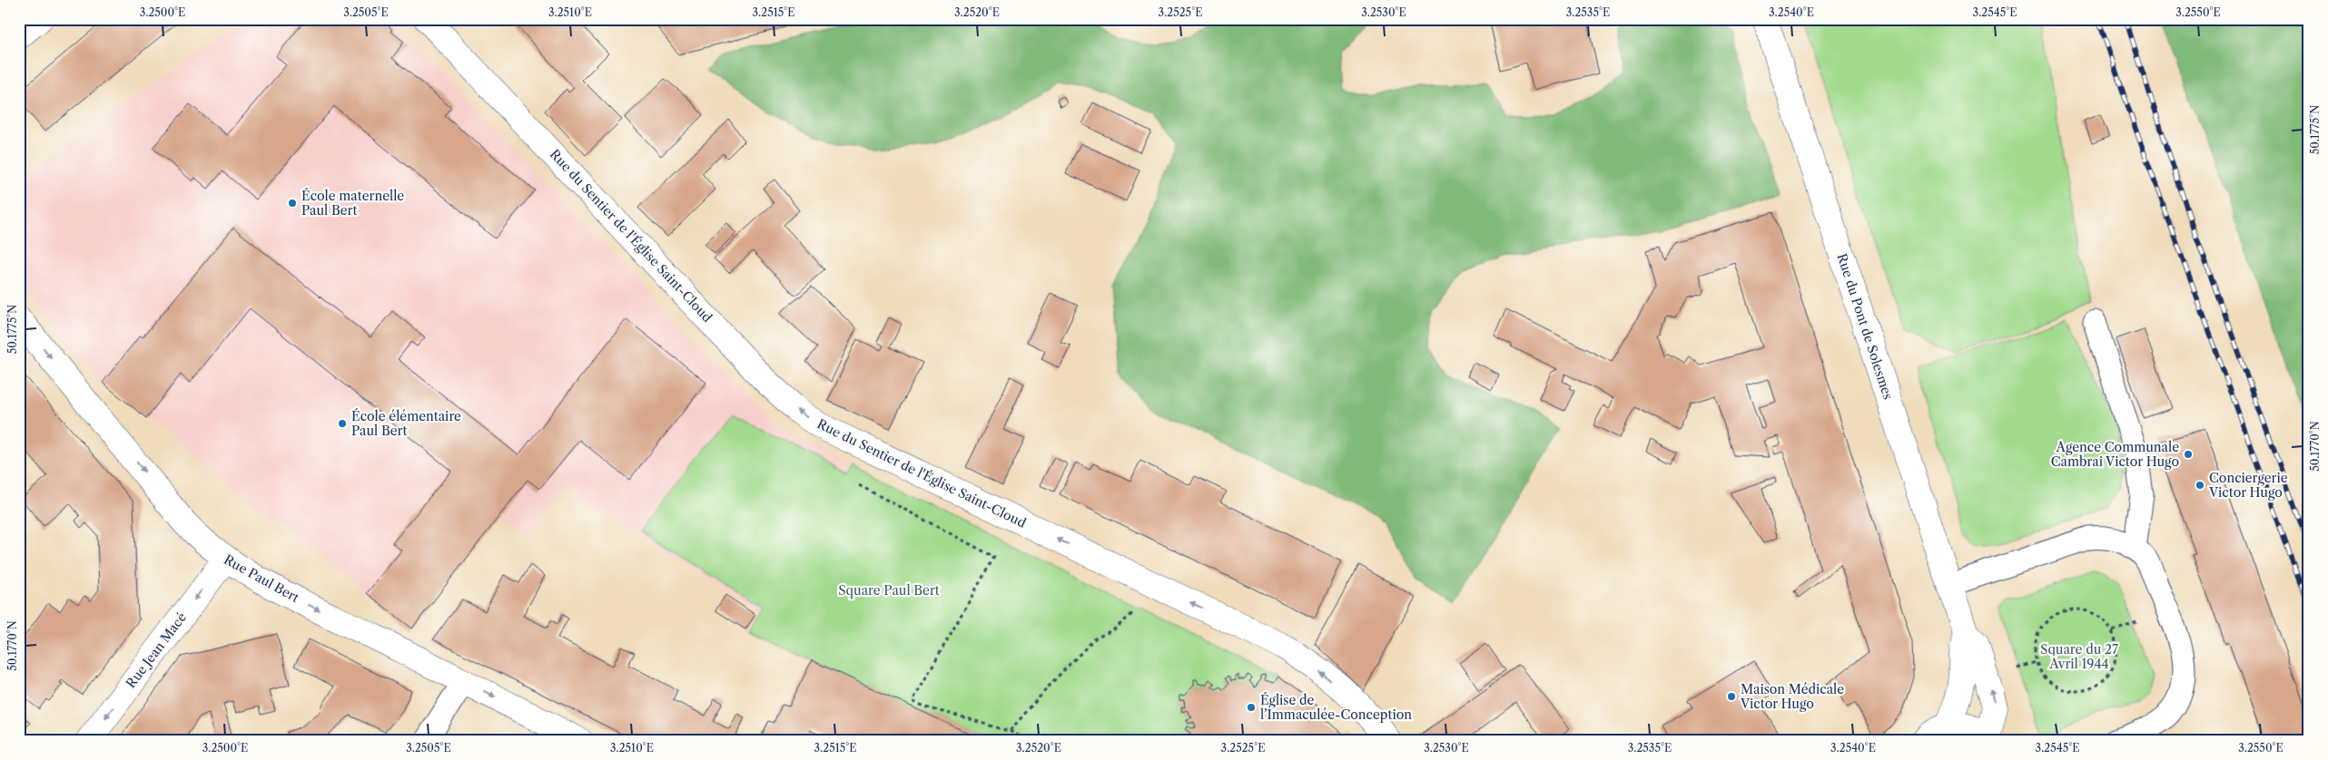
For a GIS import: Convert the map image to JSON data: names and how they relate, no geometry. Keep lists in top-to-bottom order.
{
  "streets": {
    "street": [
      "Rue du Sentier de l'Église Saint-Cloud",
      "Rue du Pont de Solesmes",
      "Rue Paul Bert",
      "Rue Jean Macé"
    ]
  },
  "crossings": [
    ["Rue Paul Bert", "Rue Jean Macé"]
  ],
  "one_way": ["Rue du Sentier de l'Église Saint-Cloud", "Rue Paul Bert", "Rue Jean Macé"],
  "parks": ["Square Paul Bert", "Square du 27 Avril 1944"],
  "places": [
    "École maternelle Paul Bert",
    "École élémentaire Paul Bert",
    "Agence Communale Cambrai Victor Hugo",
    "Conciergerie Victor Hugo",
    "Maison Médicale Victor Hugo",
    "Église de l’Immaculée-Conception"
  ],
  "coordinates": [
    "3.2500°E",
    "3.2505°E",
    "3.2510°E",
    "3.2515°E",
    "3.2520°E",
    "3.2525°E",
    "3.2530°E",
    "3.2535°E",
    "3.2540°E",
    "3.2545°E",
    "3.2550°E",
    "50.1775°N",
    "50.1770°N"
  ]
}
